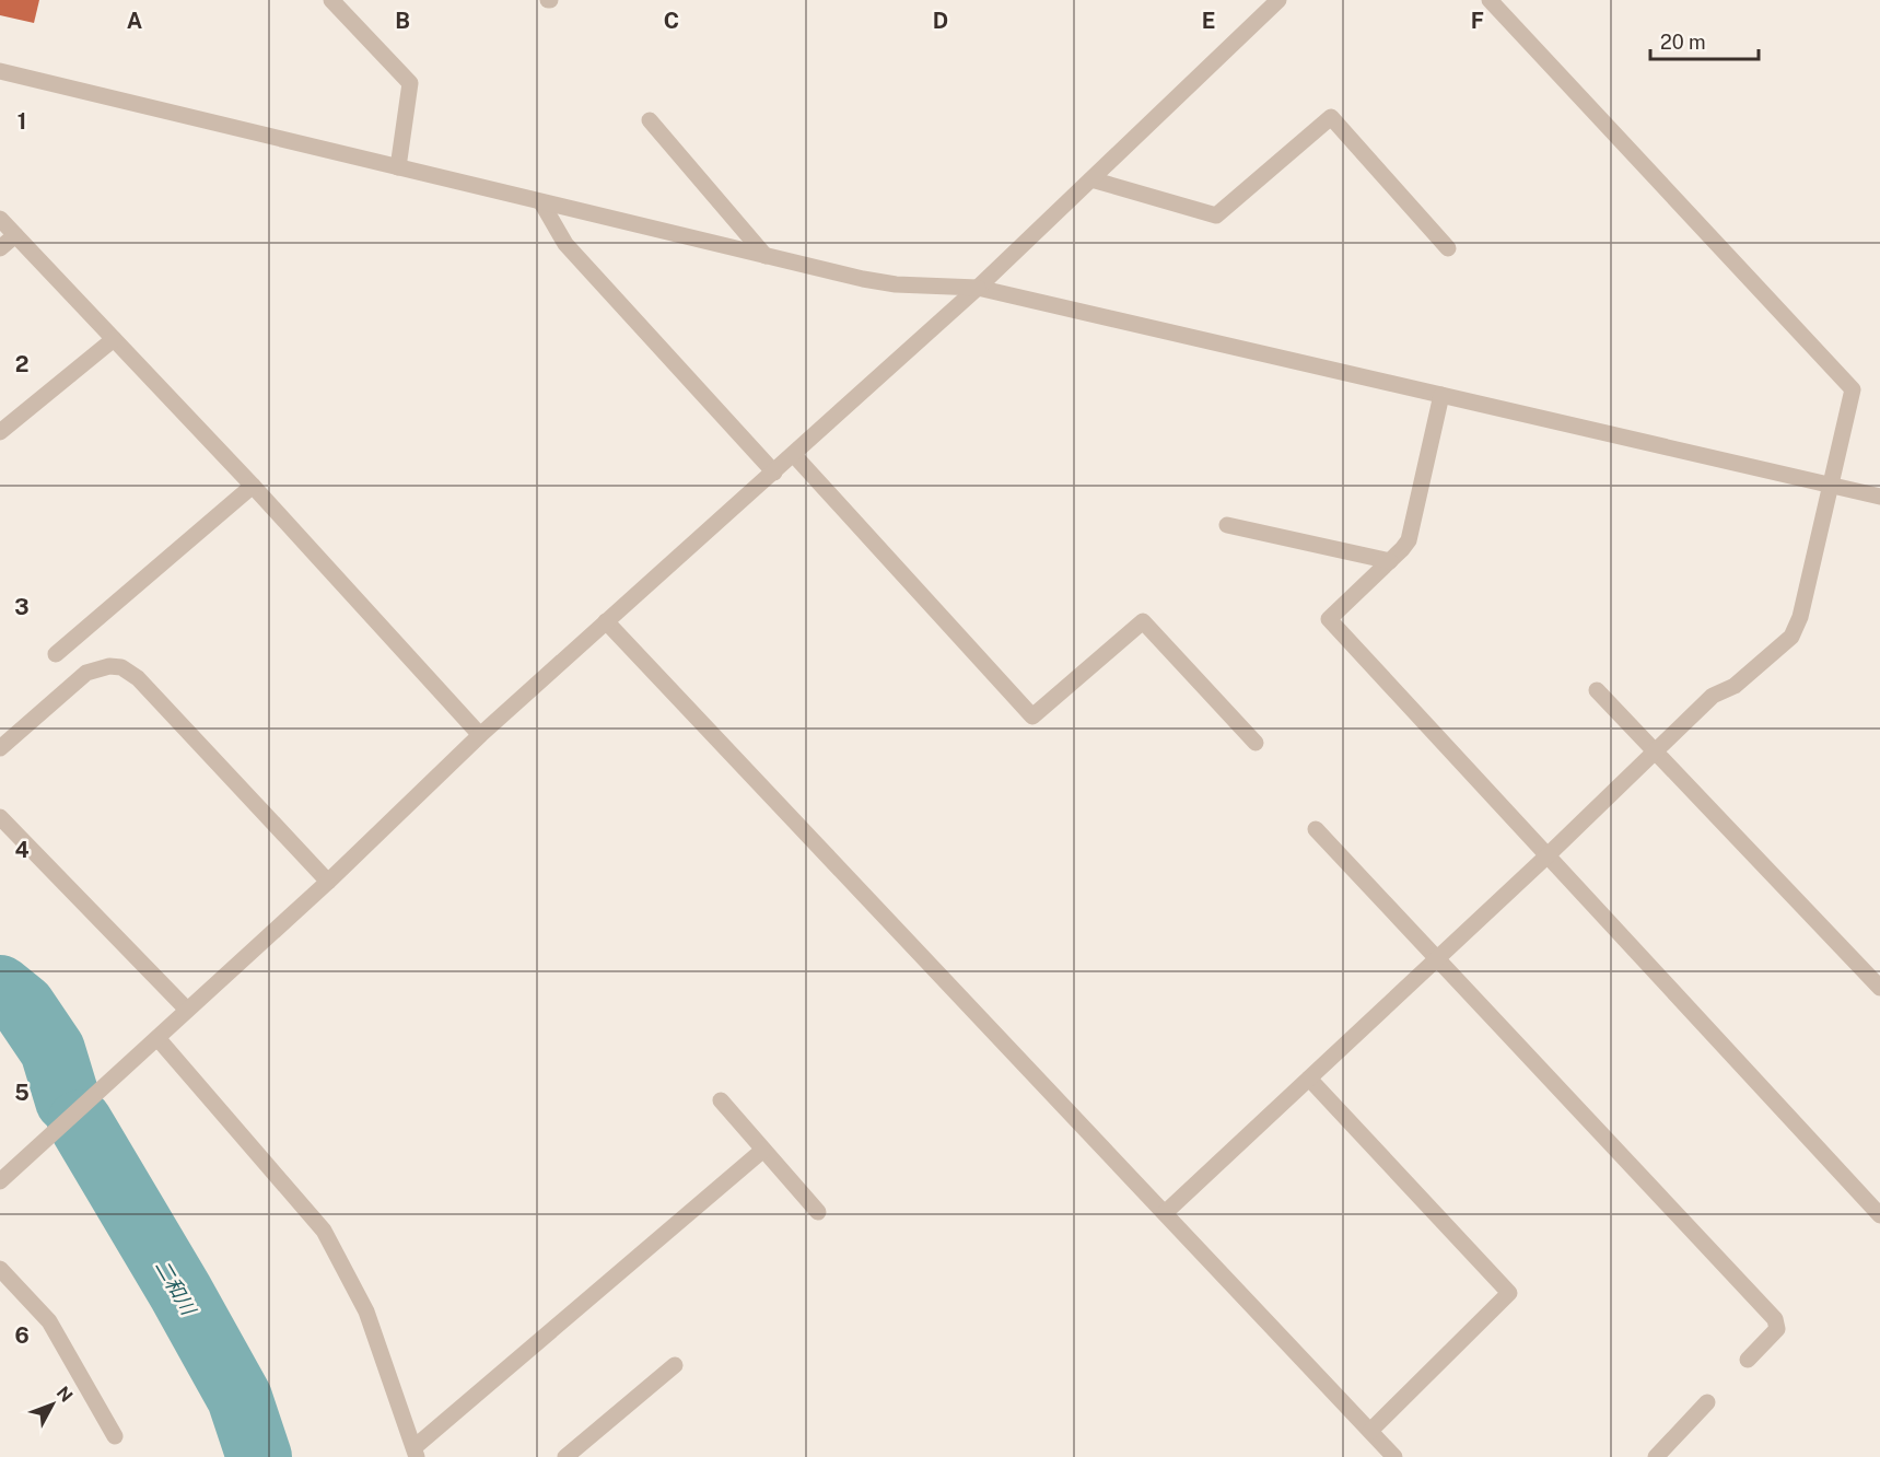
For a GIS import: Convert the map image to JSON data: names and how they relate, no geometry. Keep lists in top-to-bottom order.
{
  "water": ["二和川"],
  "scale_bar": "20 m",
  "north": "top right",
  "grid": {
    "columns": [
      "A",
      "B",
      "C",
      "D",
      "E",
      "F"
    ],
    "rows": [
      "1",
      "2",
      "3",
      "4",
      "5",
      "6"
    ]
  }
}
